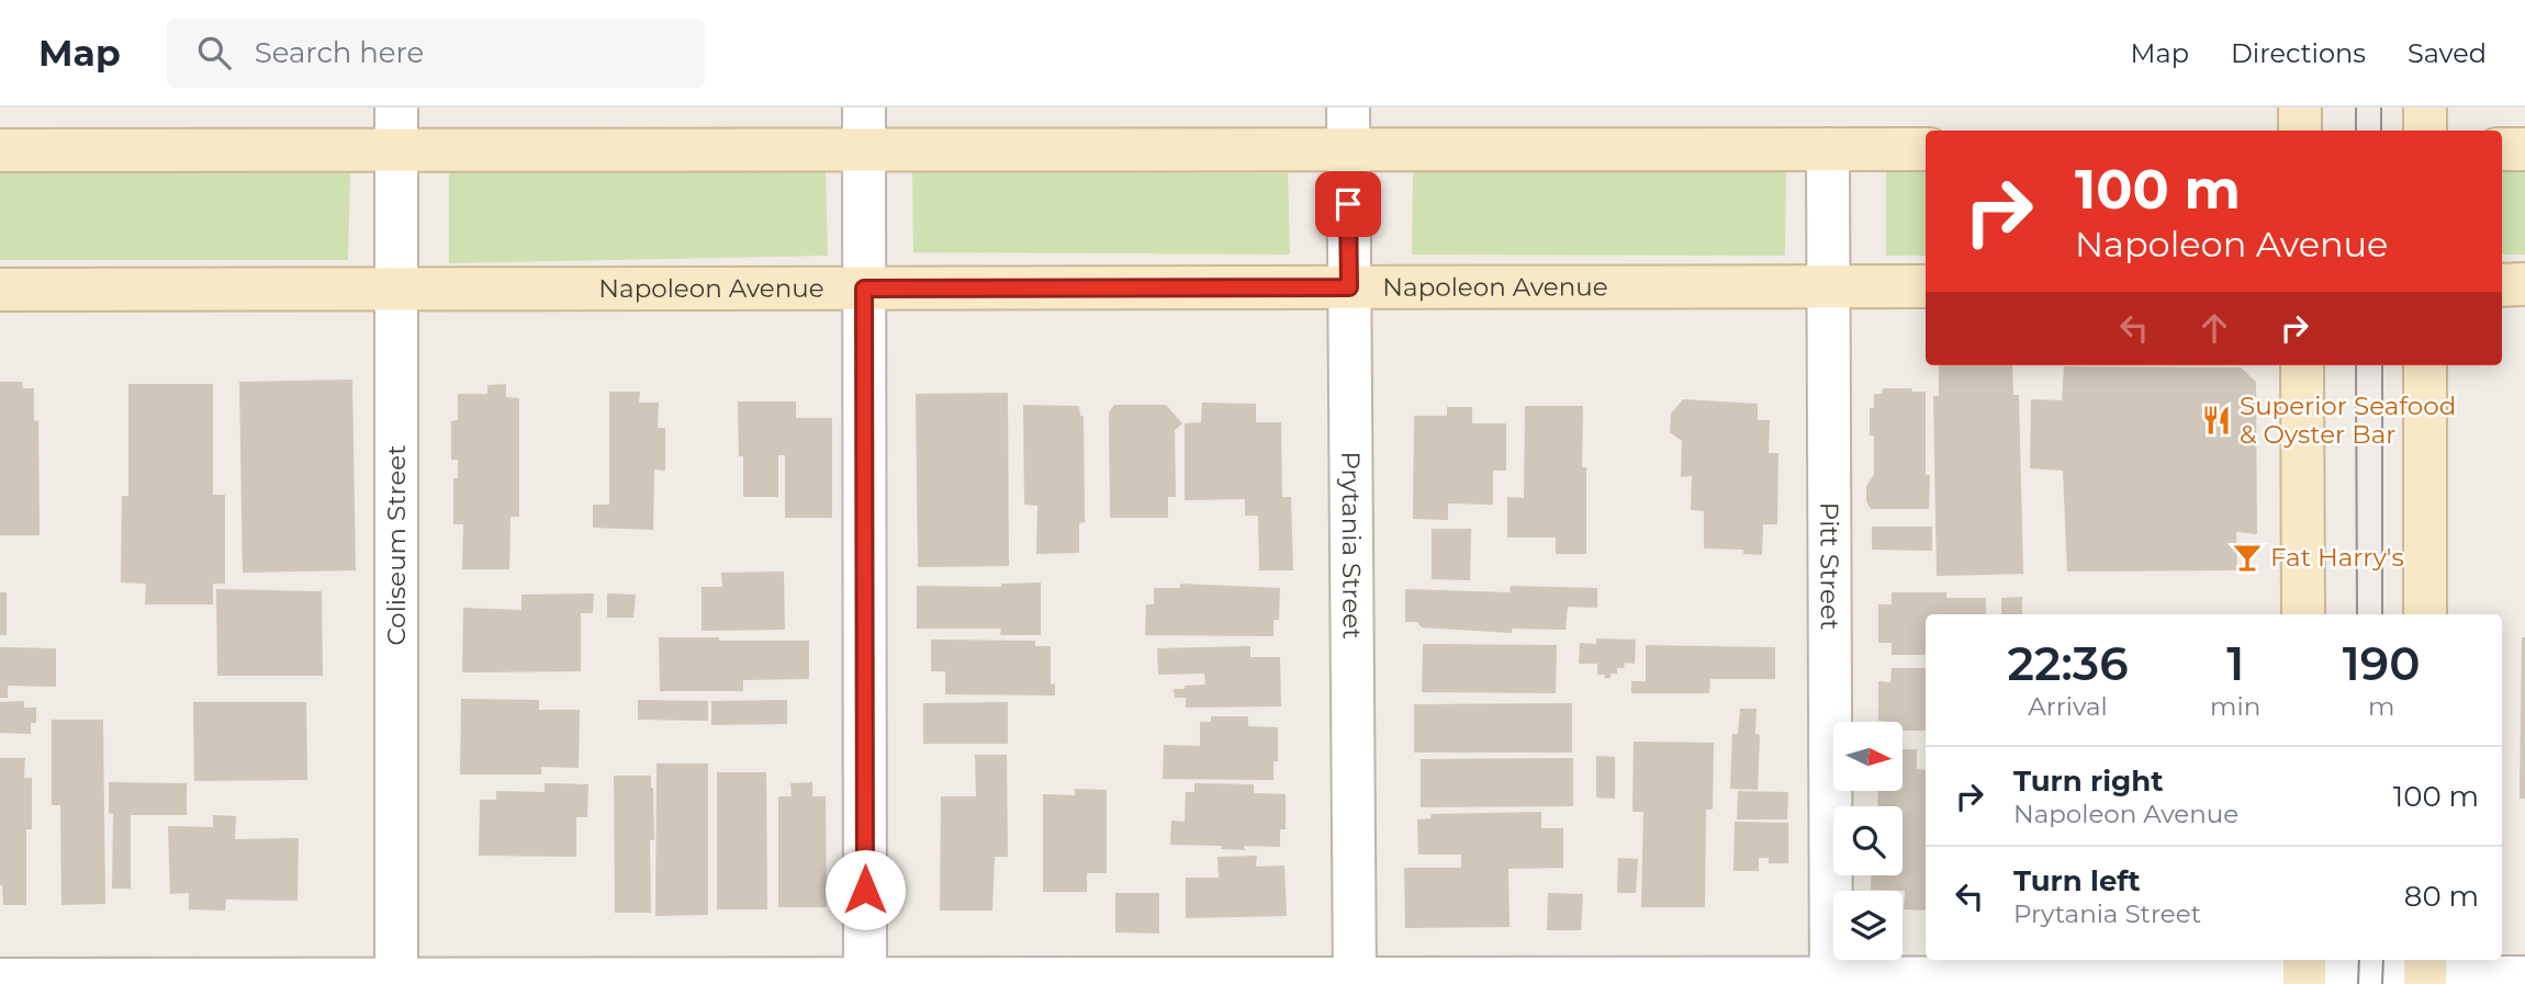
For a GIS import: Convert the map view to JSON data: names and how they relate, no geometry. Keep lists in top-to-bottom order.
{
  "streets": {
    "street": [
      "Napoleon Avenue",
      "Coliseum Street",
      "Prytania Street",
      "Pitt Street"
    ]
  },
  "crossings": [
    ["Napoleon Avenue", "Coliseum Street"],
    ["Napoleon Avenue", "Prytania Street"],
    ["Napoleon Avenue", "Pitt Street"]
  ],
  "places": {
    "restaurant": ["Superior Seafood & Oyster Bar"],
    "bar": ["Fat Harry's"]
  },
  "north": "right",
  "page": {
    "header": "Map",
    "search": "Search here",
    "nav": ["Map", "Directions", "Saved"],
    "turn": ["100 m", "Napoleon Avenue"],
    "eta": [
      "22:36",
      "Arrival",
      "1",
      "min",
      "190",
      "m"
    ],
    "list": [
      {
        "name": "Turn right",
        "note": "Napoleon Avenue",
        "value": "100 m"
      },
      {
        "name": "Turn left",
        "note": "Prytania Street",
        "value": "80 m"
      }
    ]
  }
}
